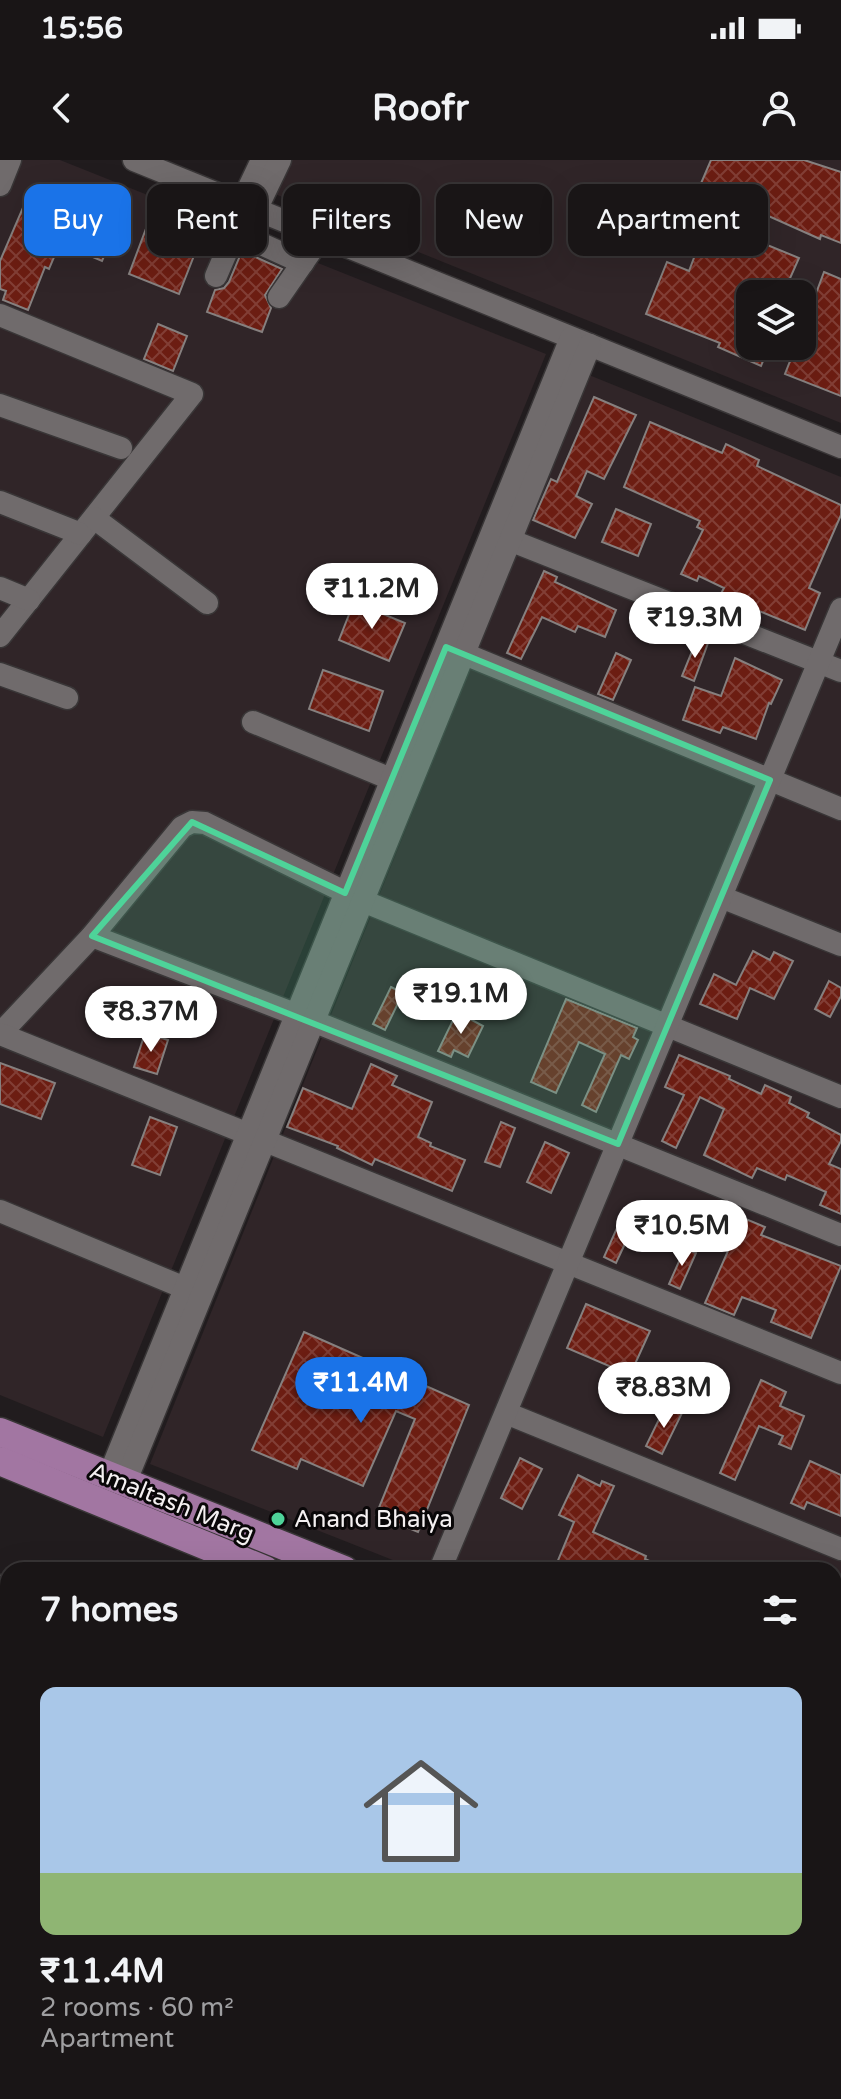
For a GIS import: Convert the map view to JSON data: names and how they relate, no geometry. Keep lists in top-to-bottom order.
{
  "streets": {
    "main road": ["Amaltash Marg"]
  },
  "places": ["Anand Bhaiya"],
  "page": {
    "status": "15:56",
    "header": "Roofr",
    "chip": [
      "Buy",
      "Rent",
      "Filters",
      "New",
      "Apartment"
    ],
    "price": [
      "₹11.2M",
      "₹19.3M",
      "₹19.1M",
      "₹8.37M",
      "₹10.5M",
      "₹11.4M",
      "₹8.83M"
    ],
    "heading": "7 homes",
    "list": [
      {
        "name": "₹11.4M",
        "note": "2 rooms · 60 m² · Apartment"
      }
    ]
  }
}
